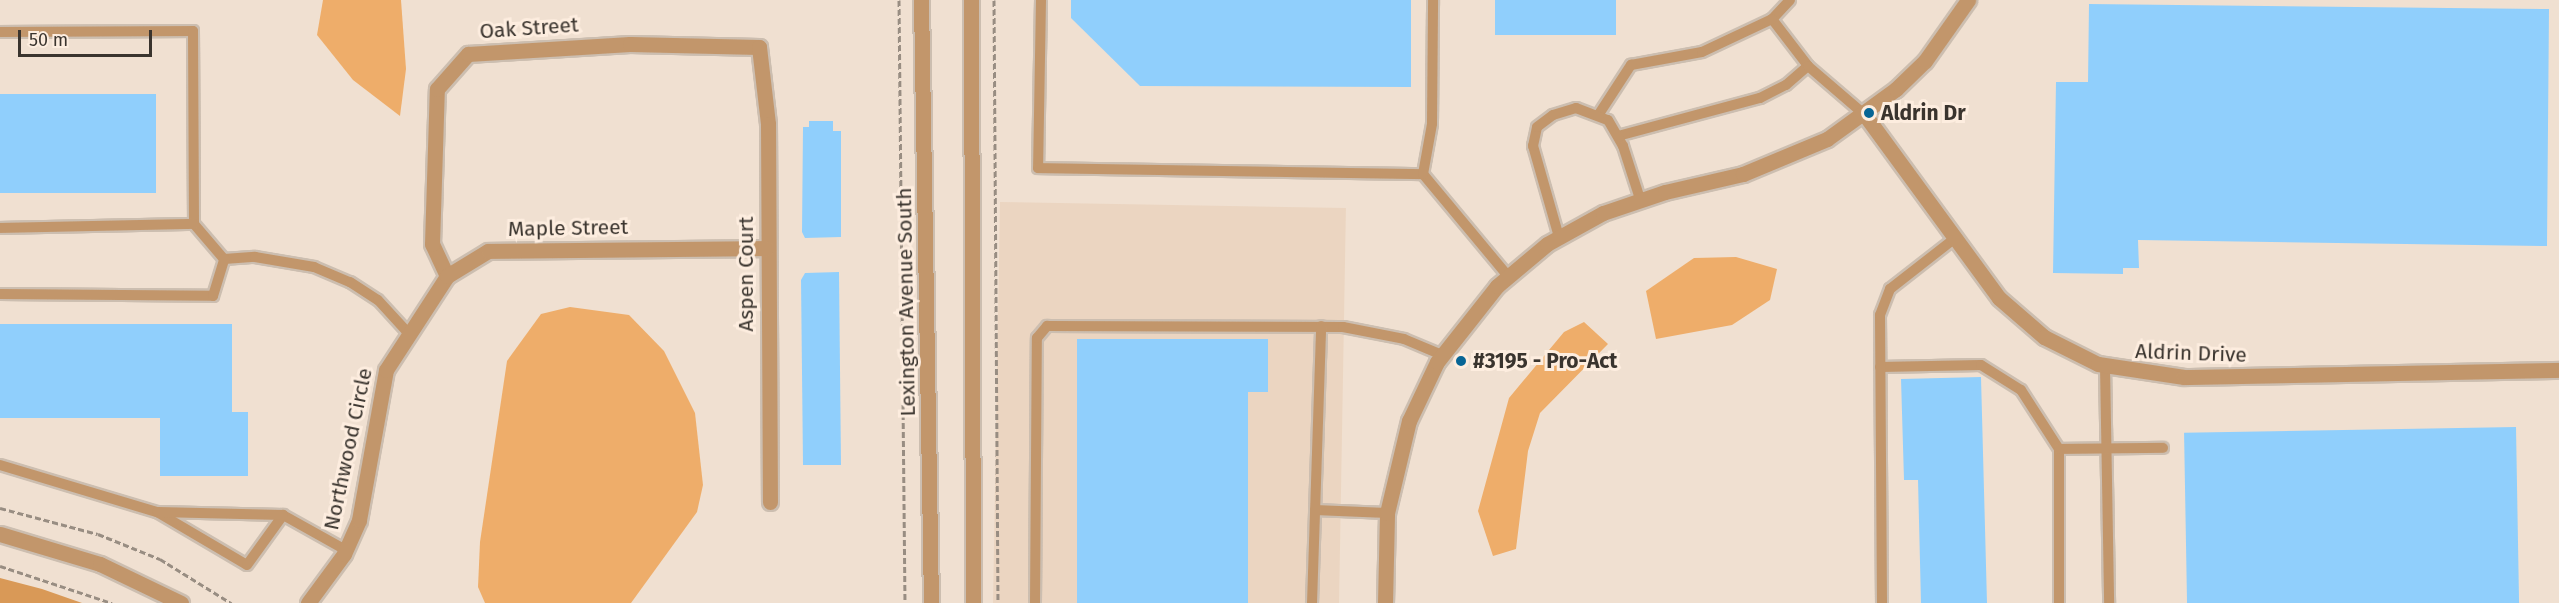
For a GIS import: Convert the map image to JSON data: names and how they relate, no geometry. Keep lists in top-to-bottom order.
{
  "streets": {
    "street": [
      "Oak Street",
      "Maple Street",
      "Aspen Court",
      "Lexington Avenue South",
      "Aldrin Drive",
      "Northwood Circle"
    ]
  },
  "crossings": [
    ["Oak Street", "Maple Street"],
    ["Oak Street", "Aspen Court"],
    ["Maple Street", "Aspen Court"],
    ["Maple Street", "Northwood Circle"]
  ],
  "places": ["Aldrin Dr", "#3195 - Pro-Act"],
  "scale_bar": "50 m"
}
